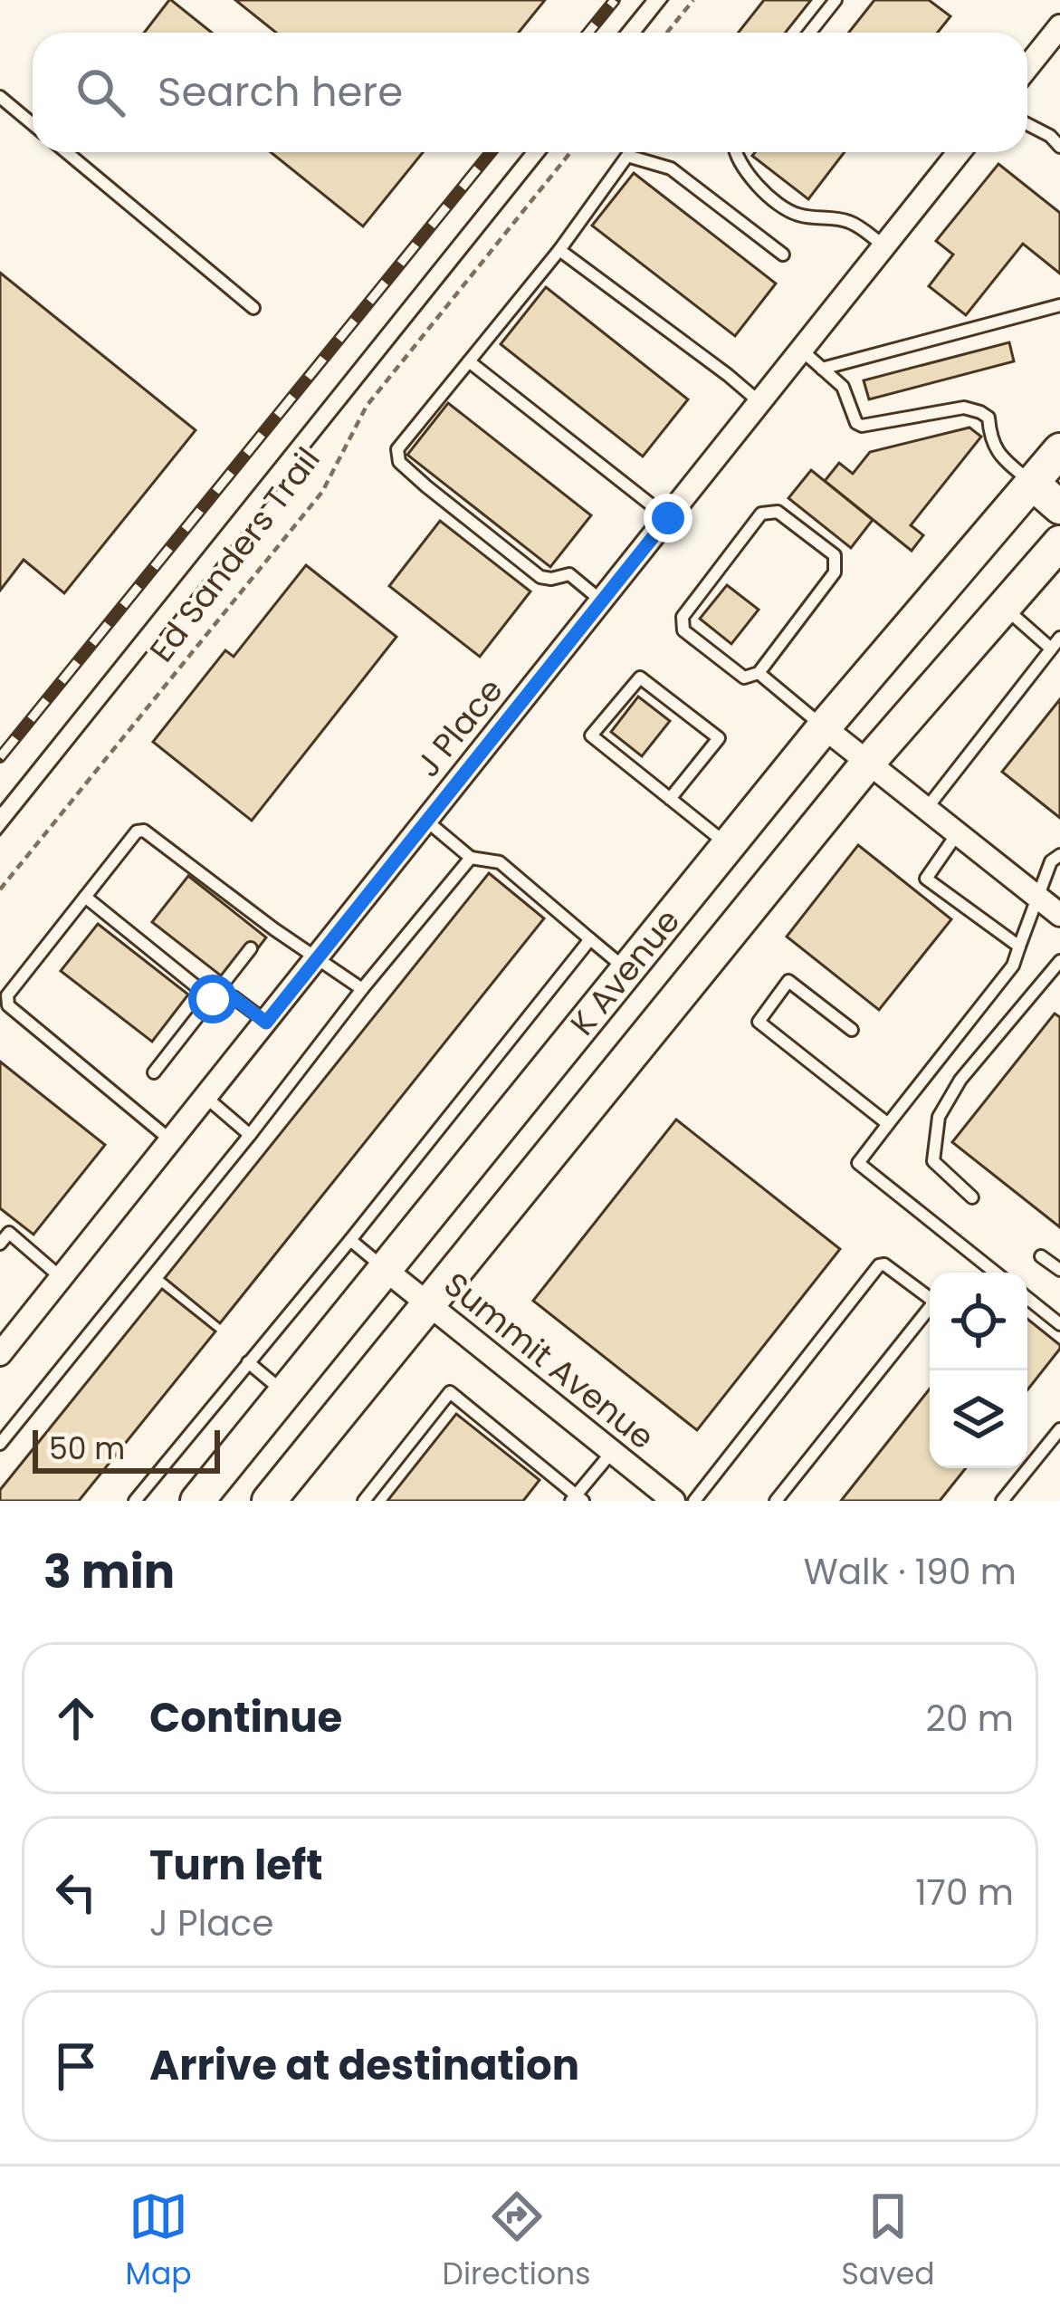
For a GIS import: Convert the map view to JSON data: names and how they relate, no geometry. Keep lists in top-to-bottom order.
{
  "streets": {
    "main road": ["K Avenue"],
    "street": ["J Place", "Summit Avenue"],
    "path": ["Ed Sanders Trail"]
  },
  "crossings": [
    ["K Avenue", "Summit Avenue"]
  ],
  "scale_bar": "50 m",
  "page": {
    "search": "Search here",
    "scale": "50 m",
    "heading": ["3 min", "Walk · 190 m"],
    "list": [
      ["Continue", "20 m"],
      ["Turn left", "J Place", "170 m"],
      "Arrive at destination"
    ],
    "nav": ["Map", "Directions", "Saved"]
  }
}
